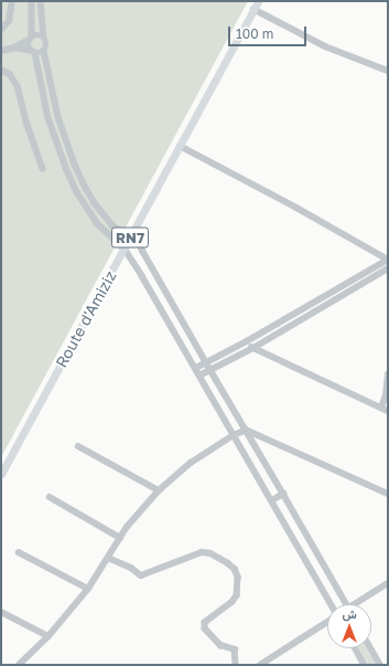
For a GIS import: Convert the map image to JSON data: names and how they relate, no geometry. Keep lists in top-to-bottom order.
{
  "streets": {
    "main road": ["RN7", "Route d'Amiziz"]
  },
  "scale_bar": "100 m",
  "north": "top"
}
